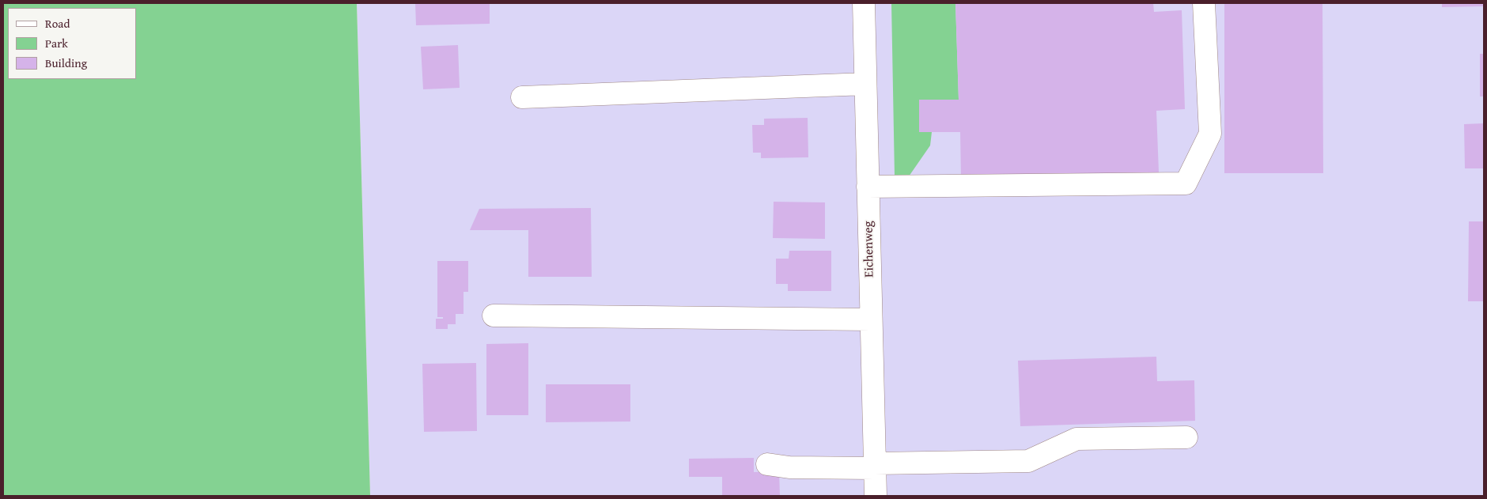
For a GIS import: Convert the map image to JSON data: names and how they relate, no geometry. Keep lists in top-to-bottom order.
{
  "streets": {
    "street": ["Eichenweg"]
  },
  "legend": ["Road", "Park", "Building"]
}
